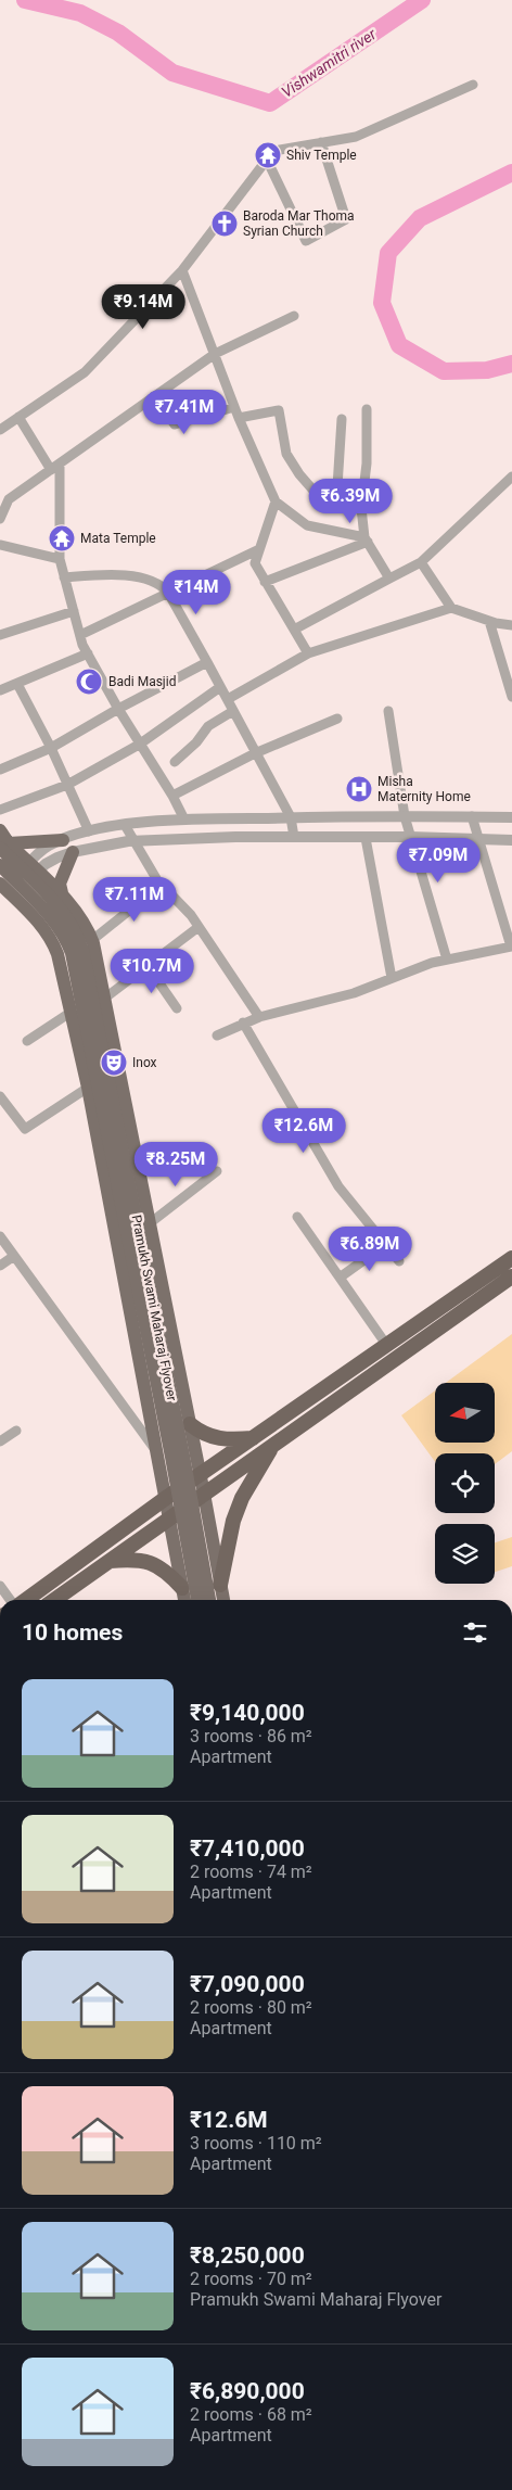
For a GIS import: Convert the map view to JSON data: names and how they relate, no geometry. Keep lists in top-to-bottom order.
{
  "streets": {
    "main road": ["Pramukh Swami Maharaj Flyover"]
  },
  "water": ["Vishwamitri river"],
  "places": {
    "temple": ["Shiv Temple", "Mata Temple"],
    "church": ["Baroda Mar Thoma Syrian Church"],
    "mosque": ["Badi Masjid"],
    "hospital": ["Misha Maternity Home"],
    "theatre": ["Inox"]
  },
  "north": "left",
  "page": {
    "price": [
      "₹9.14M",
      "₹7.41M",
      "₹6.39M",
      "₹14M",
      "₹7.09M",
      "₹7.11M",
      "₹10.7M",
      "₹12.6M",
      "₹8.25M",
      "₹6.89M"
    ],
    "heading": "10 homes",
    "list": [
      {
        "name": "₹9,140,000",
        "note": "3 rooms · 86 m² · Apartment"
      },
      {
        "name": "₹7,410,000",
        "note": "2 rooms · 74 m² · Apartment"
      },
      {
        "name": "₹7,090,000",
        "note": "2 rooms · 80 m² · Apartment"
      },
      {
        "name": "₹12.6M",
        "note": "3 rooms · 110 m² · Apartment"
      },
      {
        "name": "₹8,250,000",
        "note": "2 rooms · 70 m² · Pramukh Swami Maharaj Flyover"
      },
      {
        "name": "₹6,890,000",
        "note": "2 rooms · 68 m² · Apartment"
      }
    ]
  }
}
